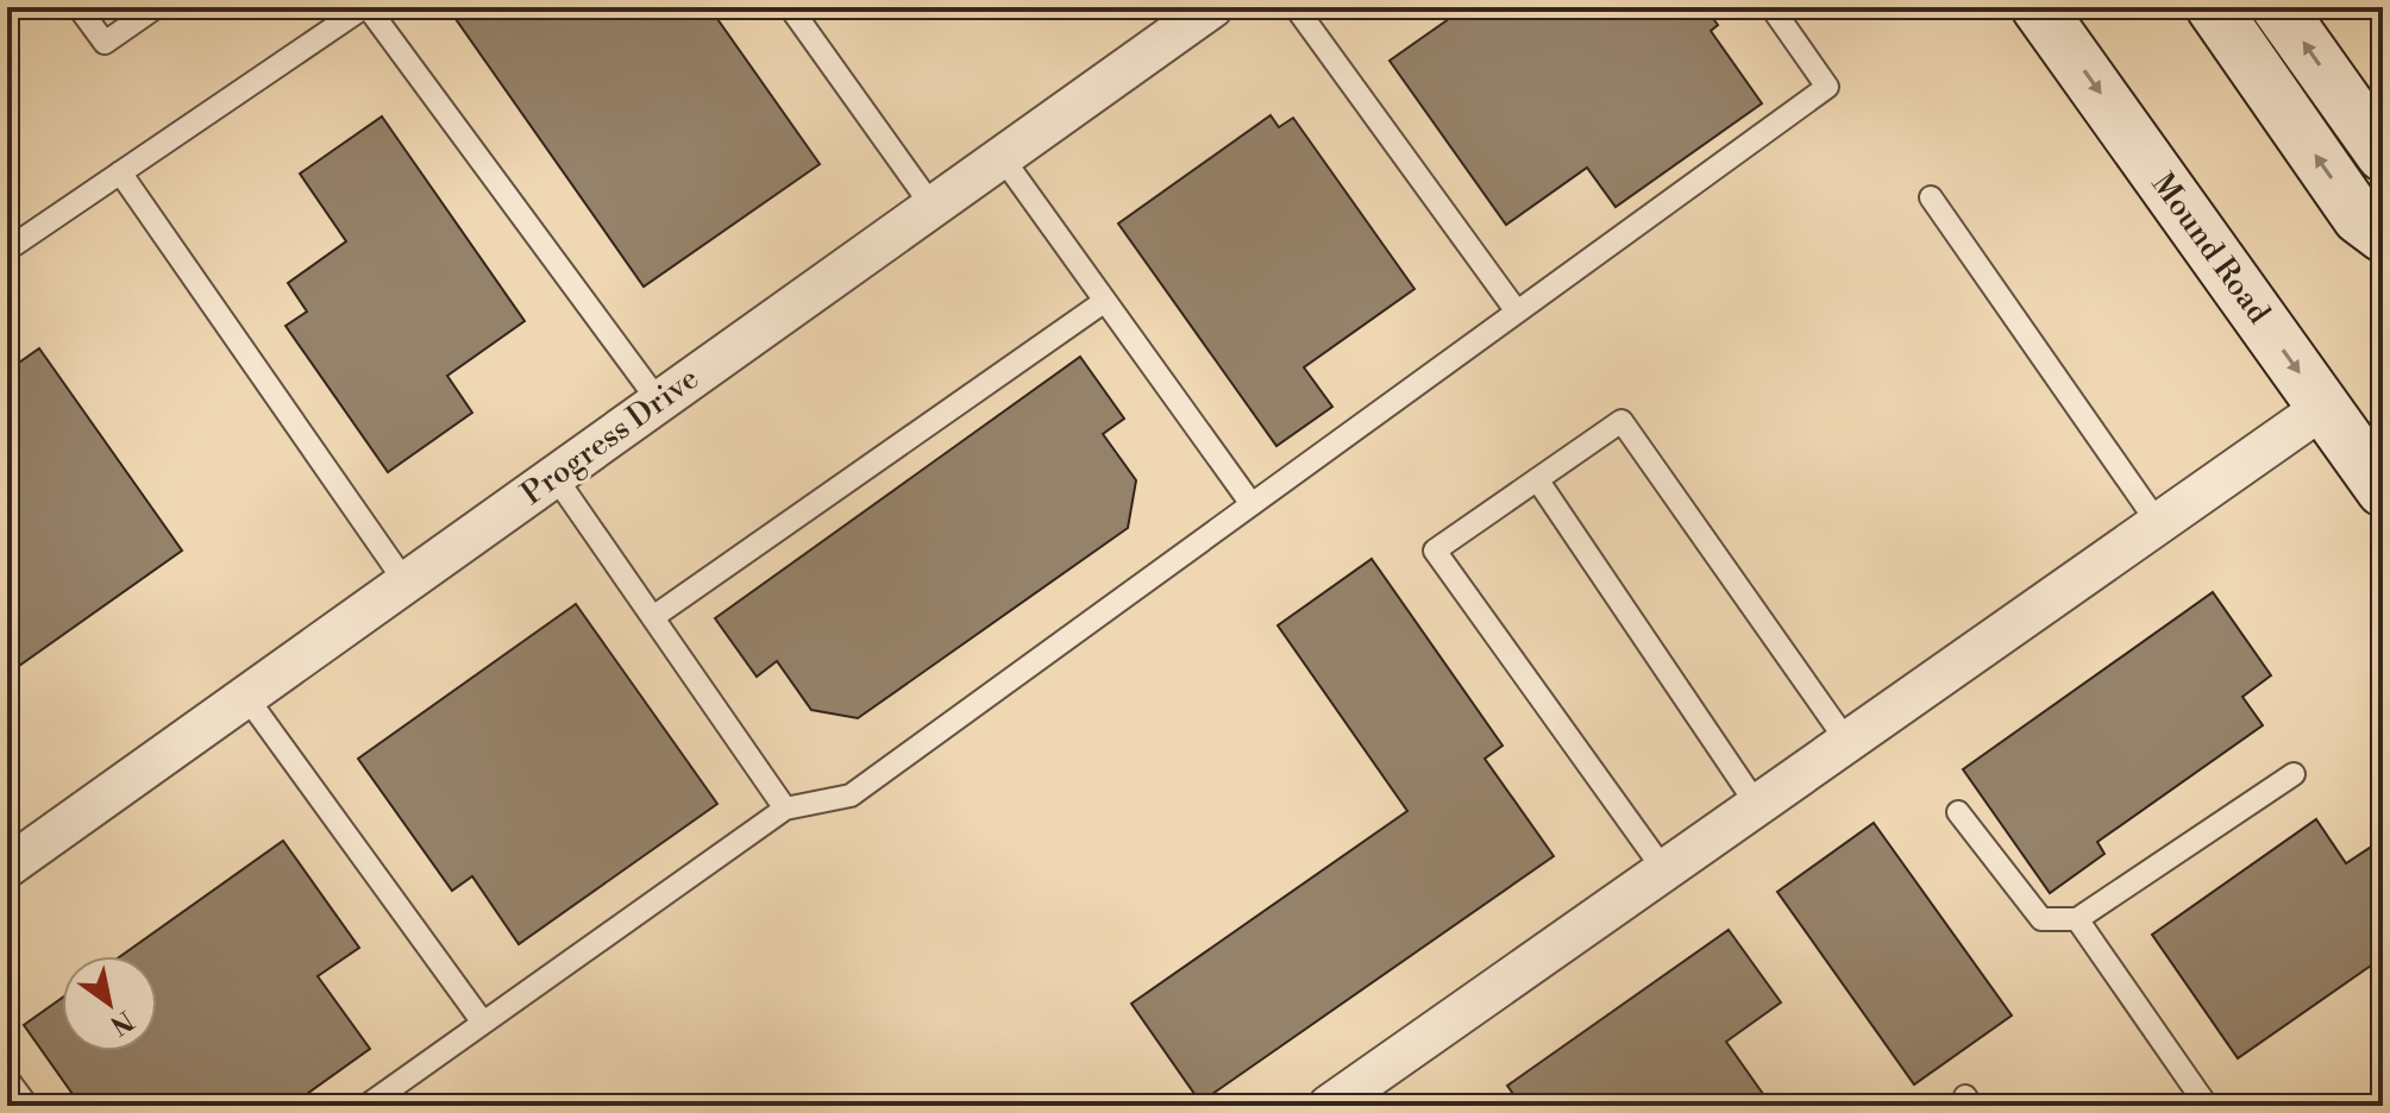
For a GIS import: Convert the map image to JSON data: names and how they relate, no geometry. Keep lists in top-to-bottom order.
{
  "streets": {
    "main road": ["Mound Road"],
    "street": ["Progress Drive"]
  },
  "north": "bottom right"
}
